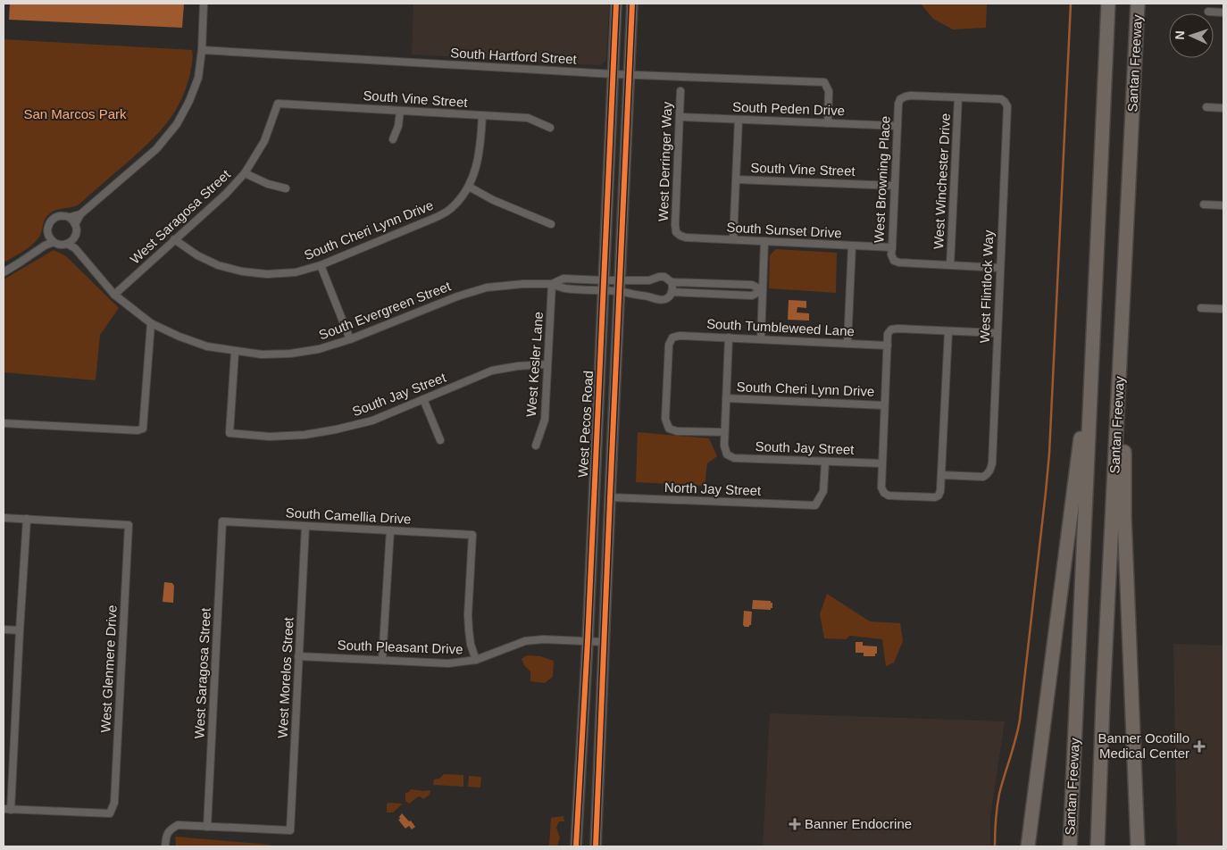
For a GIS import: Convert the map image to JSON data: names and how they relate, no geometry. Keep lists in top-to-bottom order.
{
  "streets": {
    "highway": ["Santan Freeway"],
    "main road": ["West Pecos Road"],
    "street": [
      "South Hartford Street",
      "South Vine Street",
      "South Peden Drive",
      "West Derringer Way",
      "West Browning Place",
      "West Winchester Drive",
      "West Saragosa Street",
      "South Cheri Lynn Drive",
      "South Sunset Drive",
      "West Flintlock Way",
      "South Evergreen Street",
      "South Tumbleweed Lane",
      "West Kesler Lane",
      "South Jay Street",
      "North Jay Street",
      "South Camellia Drive",
      "South Pleasant Drive",
      "West Glenmere Drive",
      "West Morelos Street"
    ]
  },
  "crossings": [
    ["South Hartford Street", "South Peden Drive"],
    ["South Hartford Street", "West Pecos Road"],
    ["South Vine Street", "West Browning Place"],
    ["South Vine Street", "West Saragosa Street"],
    ["South Vine Street", "South Cheri Lynn Drive"],
    ["South Peden Drive", "West Derringer Way"],
    ["South Peden Drive", "West Browning Place"],
    ["West Derringer Way", "South Sunset Drive"],
    ["West Browning Place", "West Winchester Drive"],
    ["West Browning Place", "South Sunset Drive"],
    ["West Browning Place", "West Flintlock Way"],
    ["West Winchester Drive", "West Flintlock Way"],
    ["West Saragosa Street", "South Cheri Lynn Drive"],
    ["West Saragosa Street", "South Evergreen Street"],
    ["West Saragosa Street", "South Camellia Drive"],
    ["West Saragosa Street", "West Morelos Street"],
    ["South Evergreen Street", "West Kesler Lane"],
    ["South Evergreen Street", "South Jay Street"],
    ["South Evergreen Street", "West Pecos Road"],
    ["South Tumbleweed Lane", "South Jay Street"],
    ["West Kesler Lane", "South Jay Street"],
    ["South Jay Street", "North Jay Street"],
    ["West Pecos Road", "North Jay Street"],
    ["West Pecos Road", "South Pleasant Drive"],
    ["South Camellia Drive", "South Pleasant Drive"],
    ["South Camellia Drive", "West Morelos Street"],
    ["South Pleasant Drive", "West Morelos Street"]
  ],
  "parks": ["San Marcos Park"],
  "places": {
    "health": ["Banner Ocotillo Medical Center", "Banner Endocrine"]
  },
  "north": "left"
}
